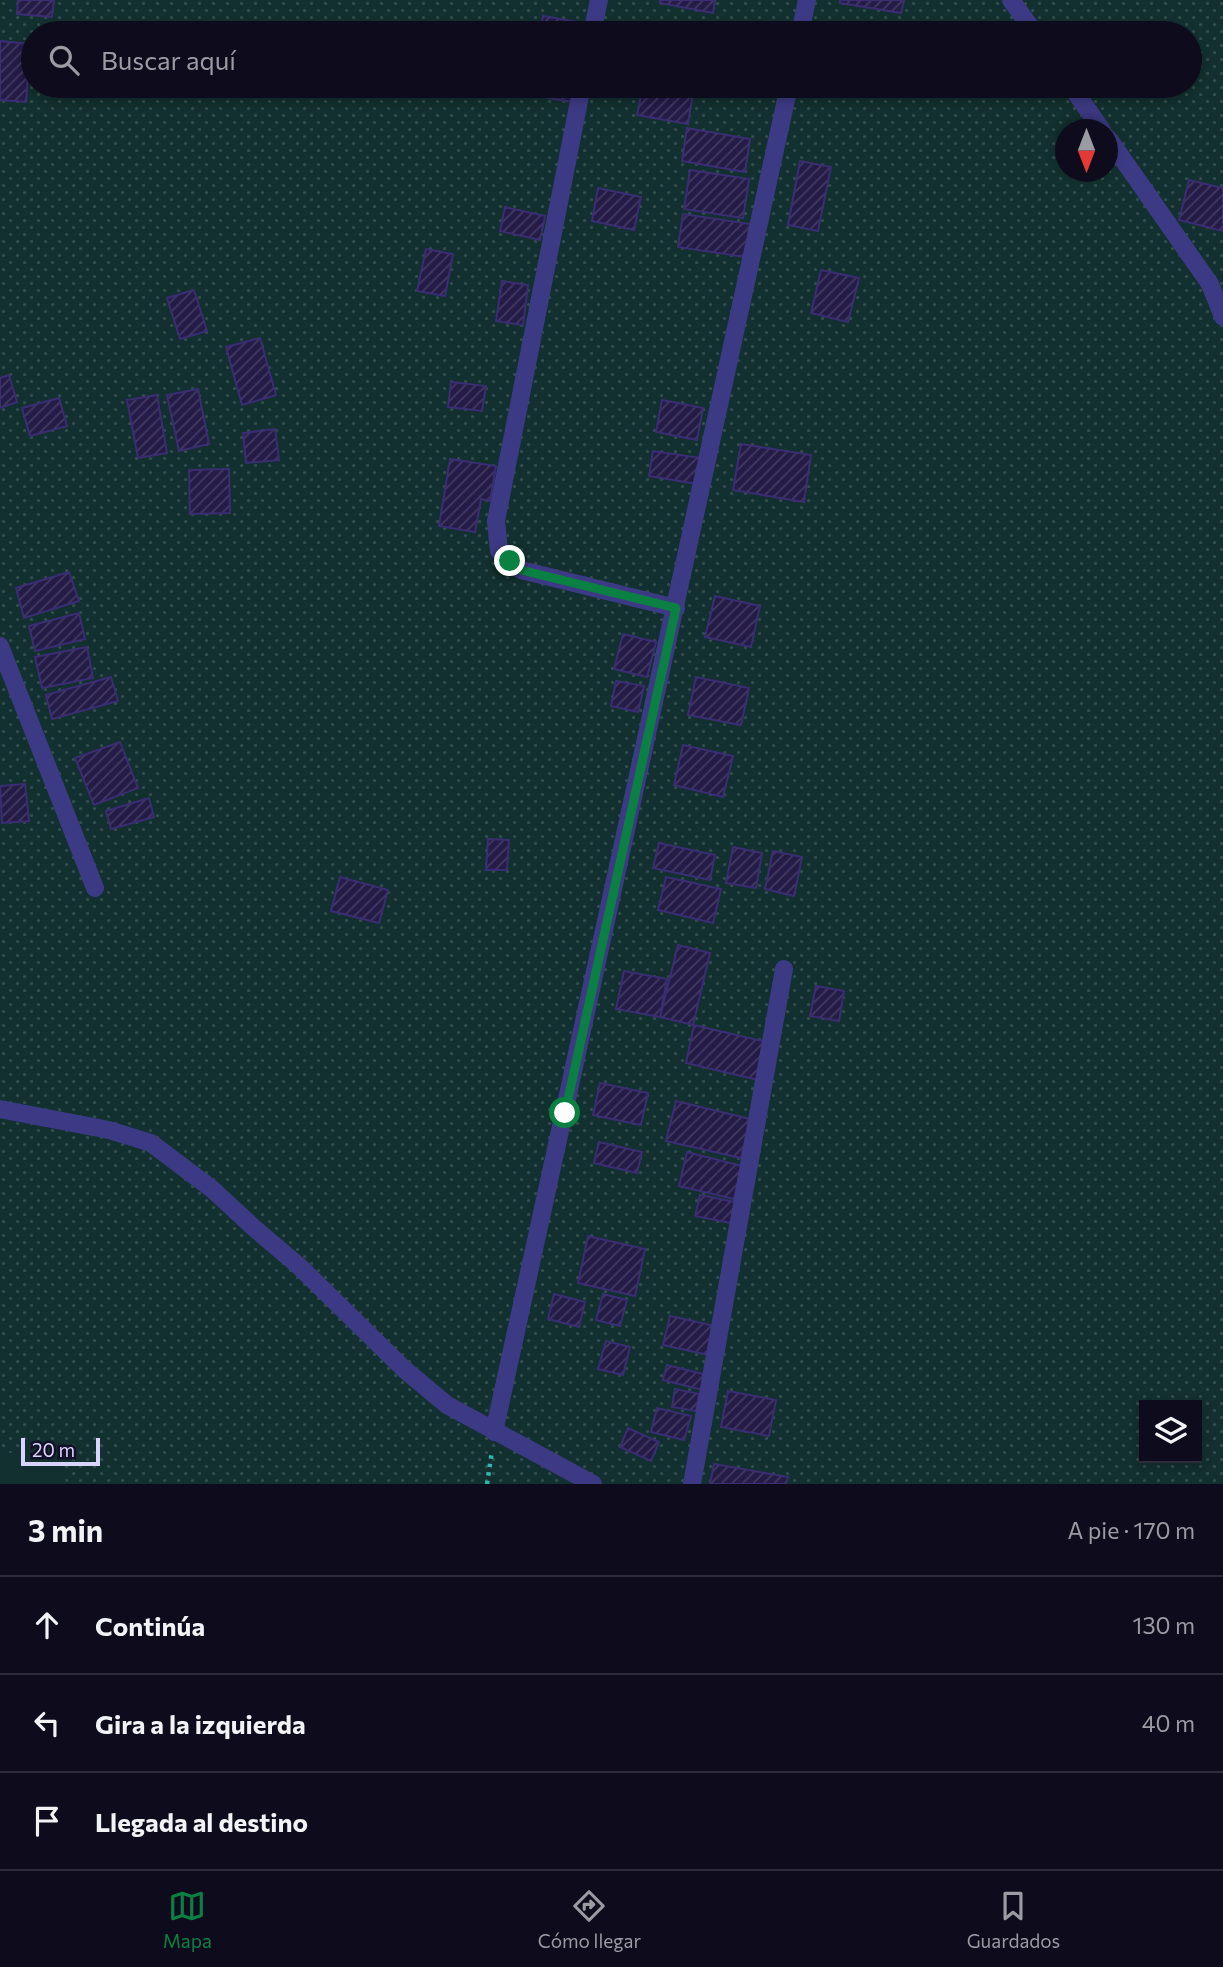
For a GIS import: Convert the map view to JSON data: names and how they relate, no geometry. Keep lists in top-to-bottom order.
{
  "scale_bar": "20 m",
  "north": "bottom",
  "page": {
    "search": "Buscar aquí",
    "scale": "20 m",
    "heading": ["3 min", "A pie · 170 m"],
    "list": [
      ["Continúa", "130 m"],
      ["Gira a la izquierda", "40 m"],
      "Llegada al destino"
    ],
    "nav": ["Mapa", "Cómo llegar", "Guardados"]
  }
}
